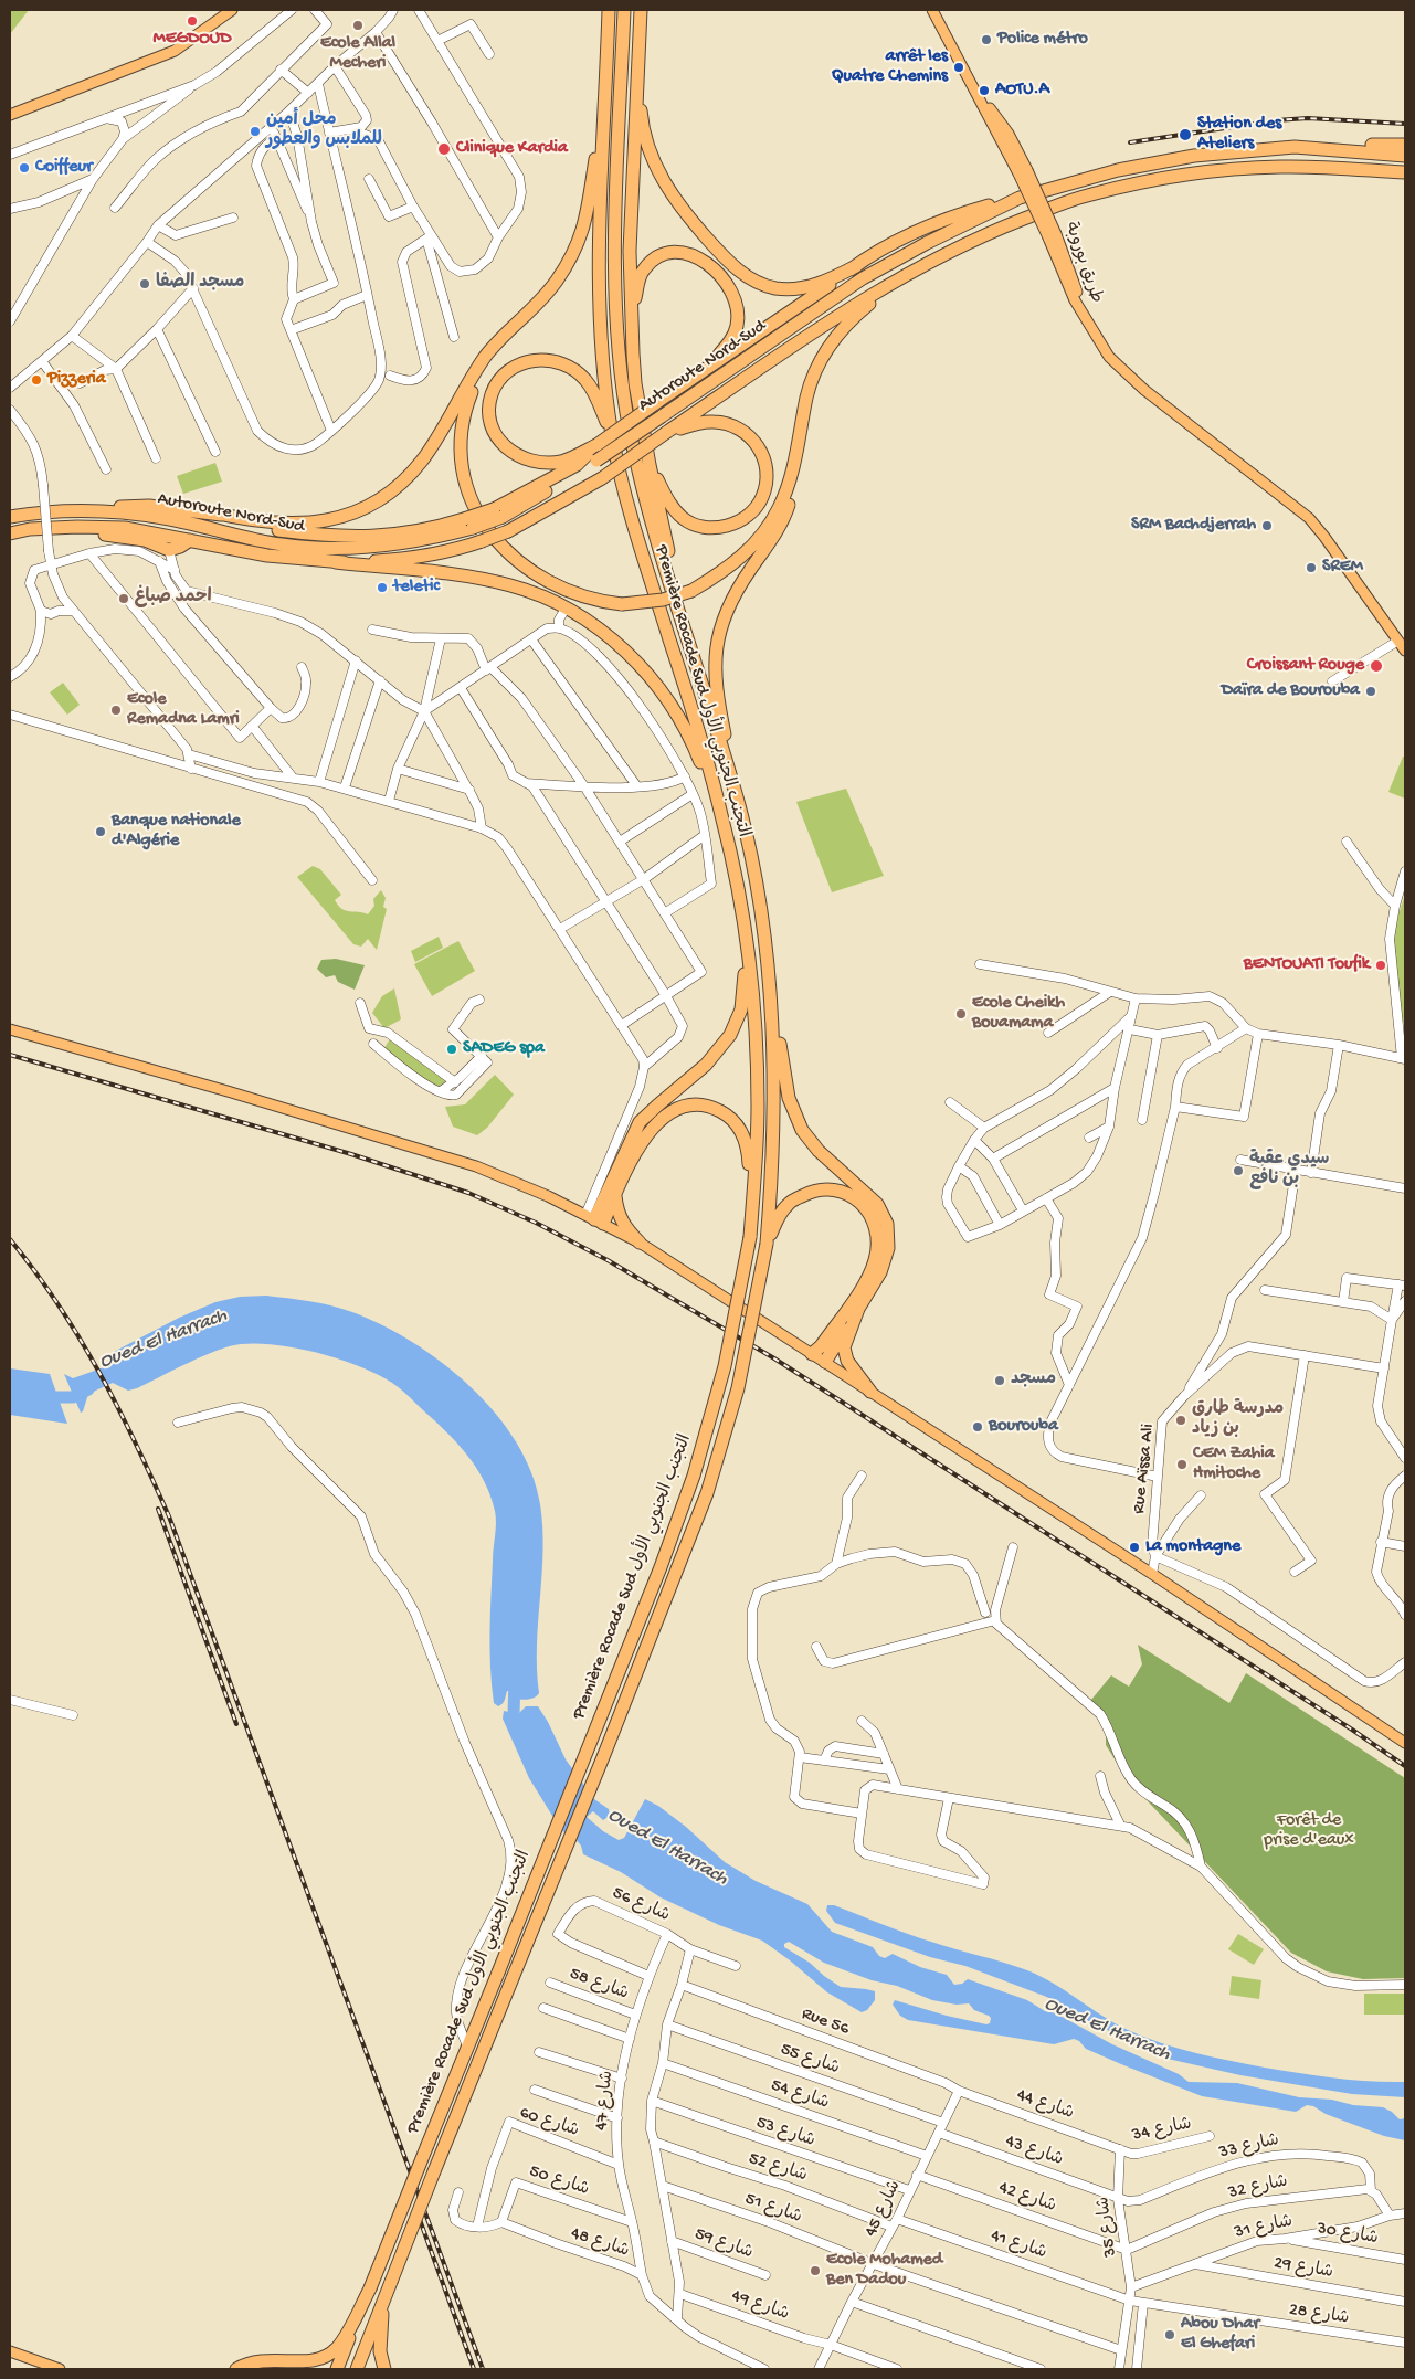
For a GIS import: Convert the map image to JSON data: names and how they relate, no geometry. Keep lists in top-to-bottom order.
{
  "streets": {
    "highway": ["Autoroute Nord-Sud", "Première Rocade Sud التجنب الجنوبي الأول"],
    "main road": ["طريق بوروبة"],
    "street": [
      "Rue Aïssa Ali",
      "شارع 56",
      "شارع 58",
      "Rue 56",
      "شارع 55",
      "شارع 54",
      "شارع 47",
      "شارع 44",
      "شارع 60",
      "شارع 34",
      "شارع 53",
      "شارع 33",
      "شارع 43",
      "شارع 52",
      "شارع 50",
      "شارع 32",
      "شارع 42",
      "شارع 51",
      "شارع 45",
      "شارع 35",
      "شارع 31",
      "شارع 30",
      "شارع 48",
      "شارع 59",
      "شارع 41",
      "شارع 29",
      "شارع 49",
      "شارع 28"
    ]
  },
  "crossings": [
    ["شارع 56", "شارع 47"],
    ["شارع 58", "شارع 47"],
    ["Rue 56", "شارع 44"],
    ["Rue 56", "شارع 45"],
    ["شارع 55", "شارع 45"],
    ["شارع 54", "شارع 45"],
    ["شارع 47", "شارع 60"],
    ["شارع 47", "شارع 50"],
    ["شارع 47", "شارع 48"],
    ["شارع 44", "شارع 34"],
    ["شارع 44", "شارع 45"],
    ["شارع 44", "شارع 35"],
    ["شارع 34", "شارع 35"],
    ["شارع 53", "شارع 45"],
    ["شارع 33", "شارع 43"],
    ["شارع 33", "شارع 32"],
    ["شارع 33", "شارع 35"],
    ["شارع 43", "شارع 45"],
    ["شارع 43", "شارع 35"],
    ["شارع 52", "شارع 45"],
    ["شارع 52", "شارع 41"],
    ["شارع 50", "شارع 48"],
    ["شارع 32", "شارع 42"],
    ["شارع 32", "شارع 35"],
    ["شارع 42", "شارع 45"],
    ["شارع 42", "شارع 35"],
    ["شارع 51", "شارع 45"],
    ["شارع 51", "شارع 35"],
    ["شارع 45", "شارع 41"],
    ["شارع 45", "شارع 49"],
    ["شارع 35", "شارع 31"],
    ["شارع 35", "شارع 41"],
    ["شارع 35", "شارع 28"],
    ["شارع 31", "شارع 30"],
    ["شارع 31", "شارع 29"],
    ["شارع 41", "شارع 28"]
  ],
  "water": ["Oued El Harrach"],
  "parks": ["Forêt de prise d'eaux"],
  "places": [
    "MEGDOUD",
    "Ecole Allal Mecheri",
    "Police métro",
    "arrêt les Quatre Chemins",
    "AOTU.A",
    "محل أمين للملابس والعطور",
    "Station des Ateliers",
    "Clinique Kardia",
    "Coiffeur",
    "مسجد الصفا",
    "Pizzeria",
    "SRM Bachdjerrah",
    "SREM",
    "teletic",
    "احمد صباغ",
    "Croissant Rouge",
    "Daïra de Bourouba",
    "Ecole Remadna Lamri",
    "Banque nationale d'Algérie",
    "BENTOUATI Toufik",
    "Ecole Cheikh Bouamama",
    "SADEG spa",
    "سيدي عقبة بن نافع",
    "مسجد",
    "مدرسة طارق بن زياد",
    "Bourouba",
    "CEM Zahia Hmitoche",
    "La montagne",
    "Ecole Mohamed Ben Dadou",
    "Abou Dhar El Ghefari"
  ]
}
